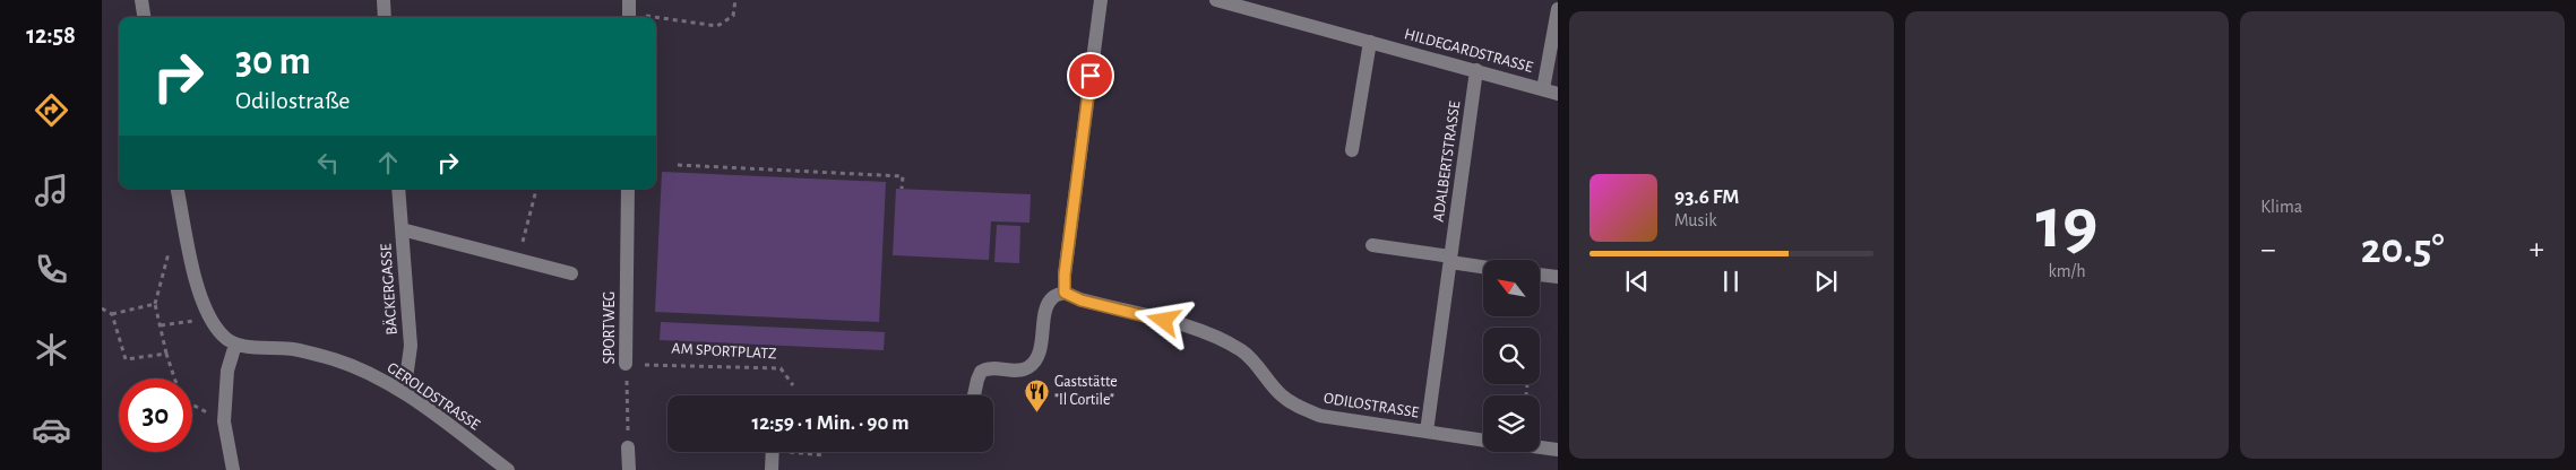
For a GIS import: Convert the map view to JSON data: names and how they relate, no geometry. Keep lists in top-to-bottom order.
{
  "streets": {
    "street": [
      "HILDEGARDSTRASSE",
      "ADALBERTSTRASSE",
      "BÄCKERGASSE",
      "SPORTWEG",
      "GEROLDSTRASSE",
      "ODILOSTRASSE"
    ],
    "path": ["AM SPORTPLATZ"]
  },
  "crossings": [
    ["HILDEGARDSTRASSE", "ADALBERTSTRASSE"],
    ["ADALBERTSTRASSE", "ODILOSTRASSE"],
    ["BÄCKERGASSE", "GEROLDSTRASSE"],
    ["SPORTWEG", "AM SPORTPLATZ"]
  ],
  "places": {
    "restaurant": ["Gaststätte \"Il Cortile\""]
  },
  "north": "top left",
  "page": {
    "tabs": "12:58",
    "tile": [
      ["19", "km/h"],
      "Klima"
    ],
    "turn": ["30 m", "Odilostraße"],
    "song": ["93.6 FM", "Musik"],
    "heat": ["−", "20.5°", "+"],
    "limit": "30",
    "trip": "12:59 · 1 Min. · 90 m"
  }
}
